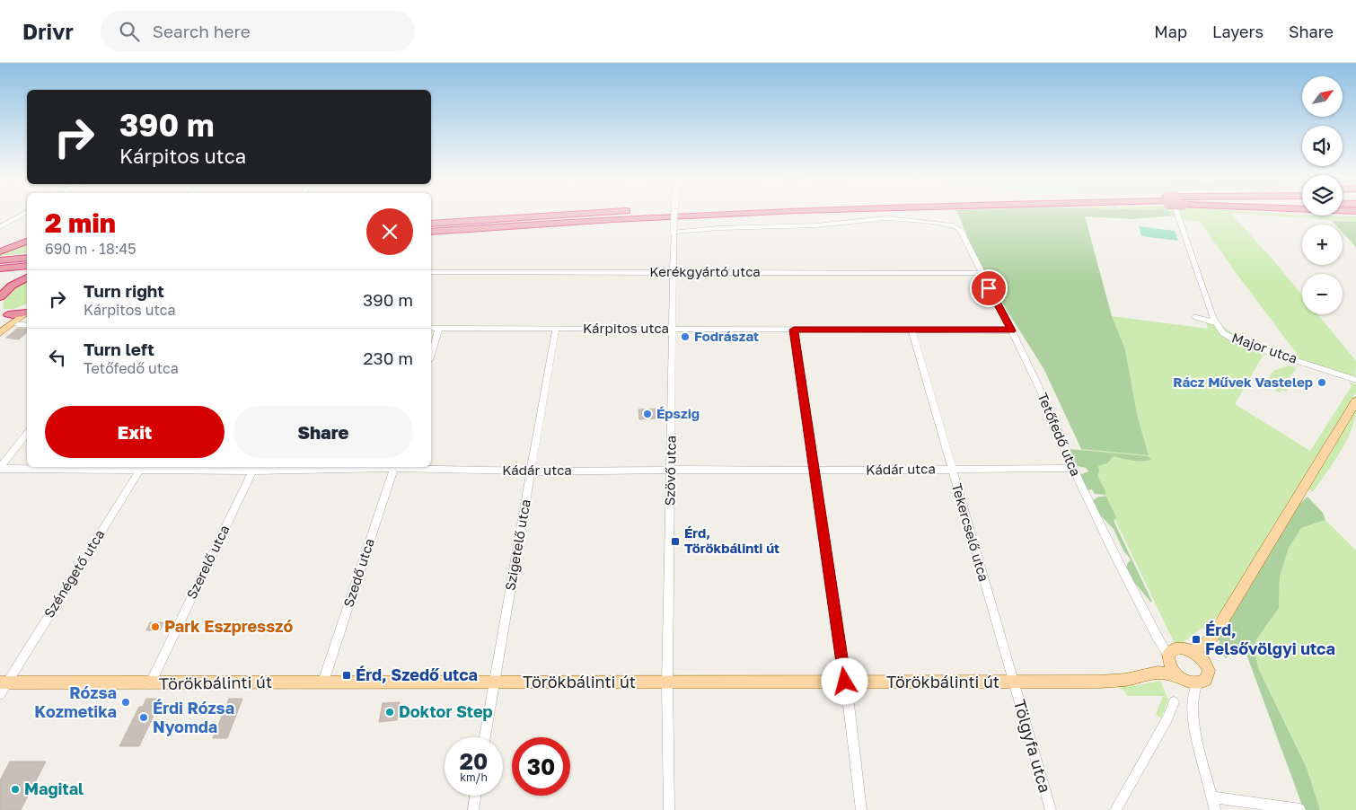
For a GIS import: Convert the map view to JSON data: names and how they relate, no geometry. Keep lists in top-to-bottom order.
{
  "streets": {
    "main road": ["Törökbálinti út"],
    "street": [
      "Kerékgyártó utca",
      "Kárpitos utca",
      "Major utca",
      "Tetőfedő utca",
      "Kádár utca",
      "Szövő utca",
      "Tekercselő utca",
      "Szigetelő utca",
      "Szerelő utca",
      "Szedő utca",
      "Szénégető utca",
      "Tölgyfa utca"
    ]
  },
  "crossings": [
    ["Kerékgyártó utca", "Tetőfedő utca"],
    ["Kerékgyártó utca", "Szövő utca"],
    ["Kárpitos utca", "Tetőfedő utca"],
    ["Kárpitos utca", "Szövő utca"],
    ["Kárpitos utca", "Tekercselő utca"],
    ["Kárpitos utca", "Szigetelő utca"],
    ["Tetőfedő utca", "Kádár utca"],
    ["Tetőfedő utca", "Szövő utca"],
    ["Tetőfedő utca", "Törökbálinti út"],
    ["Kádár utca", "Szövő utca"],
    ["Kádár utca", "Tekercselő utca"],
    ["Kádár utca", "Szigetelő utca"],
    ["Kádár utca", "Szerelő utca"],
    ["Kádár utca", "Szénégető utca"],
    ["Szövő utca", "Törökbálinti út"],
    ["Tekercselő utca", "Törökbálinti út"],
    ["Tekercselő utca", "Tölgyfa utca"],
    ["Szigetelő utca", "Törökbálinti út"],
    ["Szerelő utca", "Törökbálinti út"],
    ["Szedő utca", "Törökbálinti út"],
    ["Szénégető utca", "Törökbálinti út"],
    ["Törökbálinti út", "Tölgyfa utca"]
  ],
  "places": {
    "other": [
      "Fodrászat",
      "Rácz Művek Vastelep",
      "Épszig",
      "Park Eszpresszó",
      "Rózsa Kozmetika",
      "Doktor Step",
      "Érdi Rózsa Nyomda",
      "Magital"
    ],
    "transit": ["Érd, Törökbálinti út", "Érd, Felsővölgyi utca", "Érd, Szedő utca"]
  },
  "north": "top right",
  "page": {
    "header": "Drivr",
    "search": "Search here",
    "nav": ["Map", "Layers", "Share"],
    "map_buttons": ["+", "−"],
    "turn": ["390 m", "Kárpitos utca"],
    "heading": ["2 min", "690 m · 18:45"],
    "list": [
      {
        "name": "Turn right",
        "note": "Kárpitos utca",
        "value": "390 m"
      },
      {
        "name": "Turn left",
        "note": "Tetőfedő utca",
        "value": "230 m"
      }
    ],
    "buttons": ["Exit", "Share"],
    "speed": "20 km/h",
    "limit": "30"
  }
}
